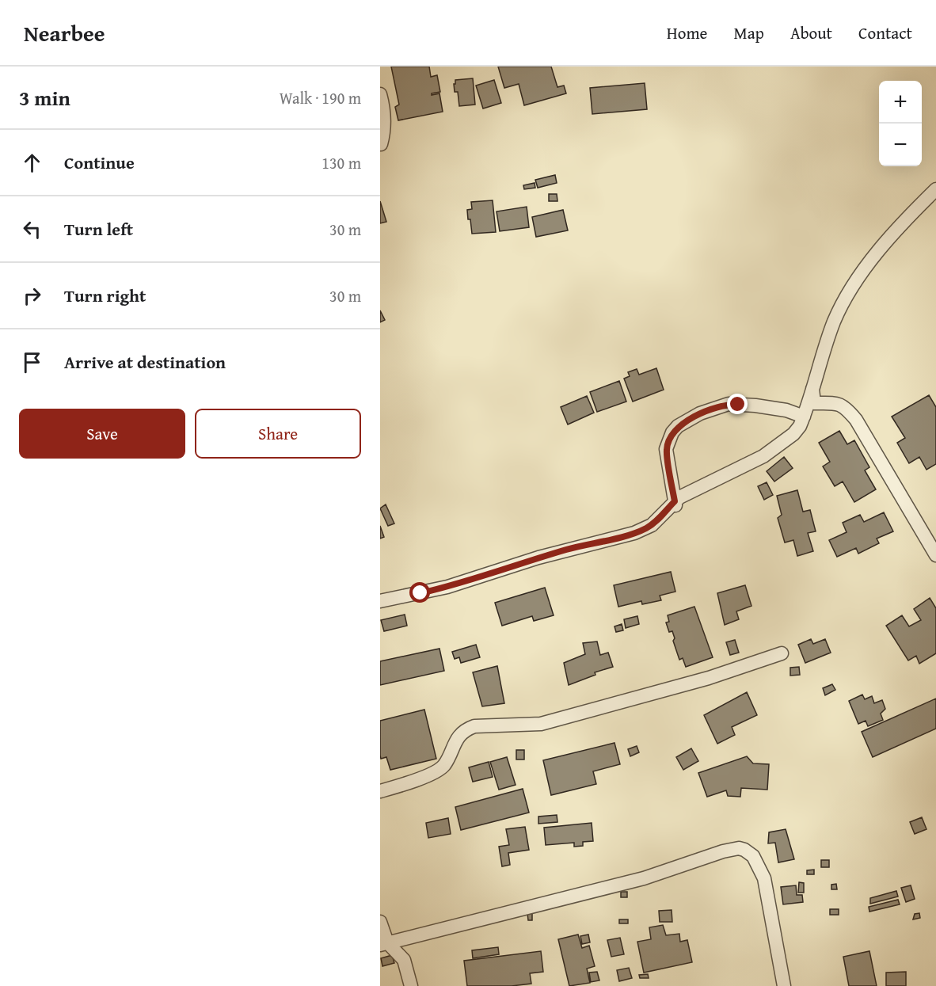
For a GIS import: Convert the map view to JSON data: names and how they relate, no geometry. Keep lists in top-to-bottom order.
{
  "page": {
    "header": "Nearbee",
    "nav": [
      "Home",
      "Map",
      "About",
      "Contact"
    ],
    "heading": ["3 min", "Walk · 190 m"],
    "map_buttons": ["+", "−"],
    "list": [
      ["Continue", "130 m"],
      ["Turn left", "30 m"],
      ["Turn right", "30 m"],
      "Arrive at destination"
    ],
    "buttons": ["Save", "Share"]
  }
}
